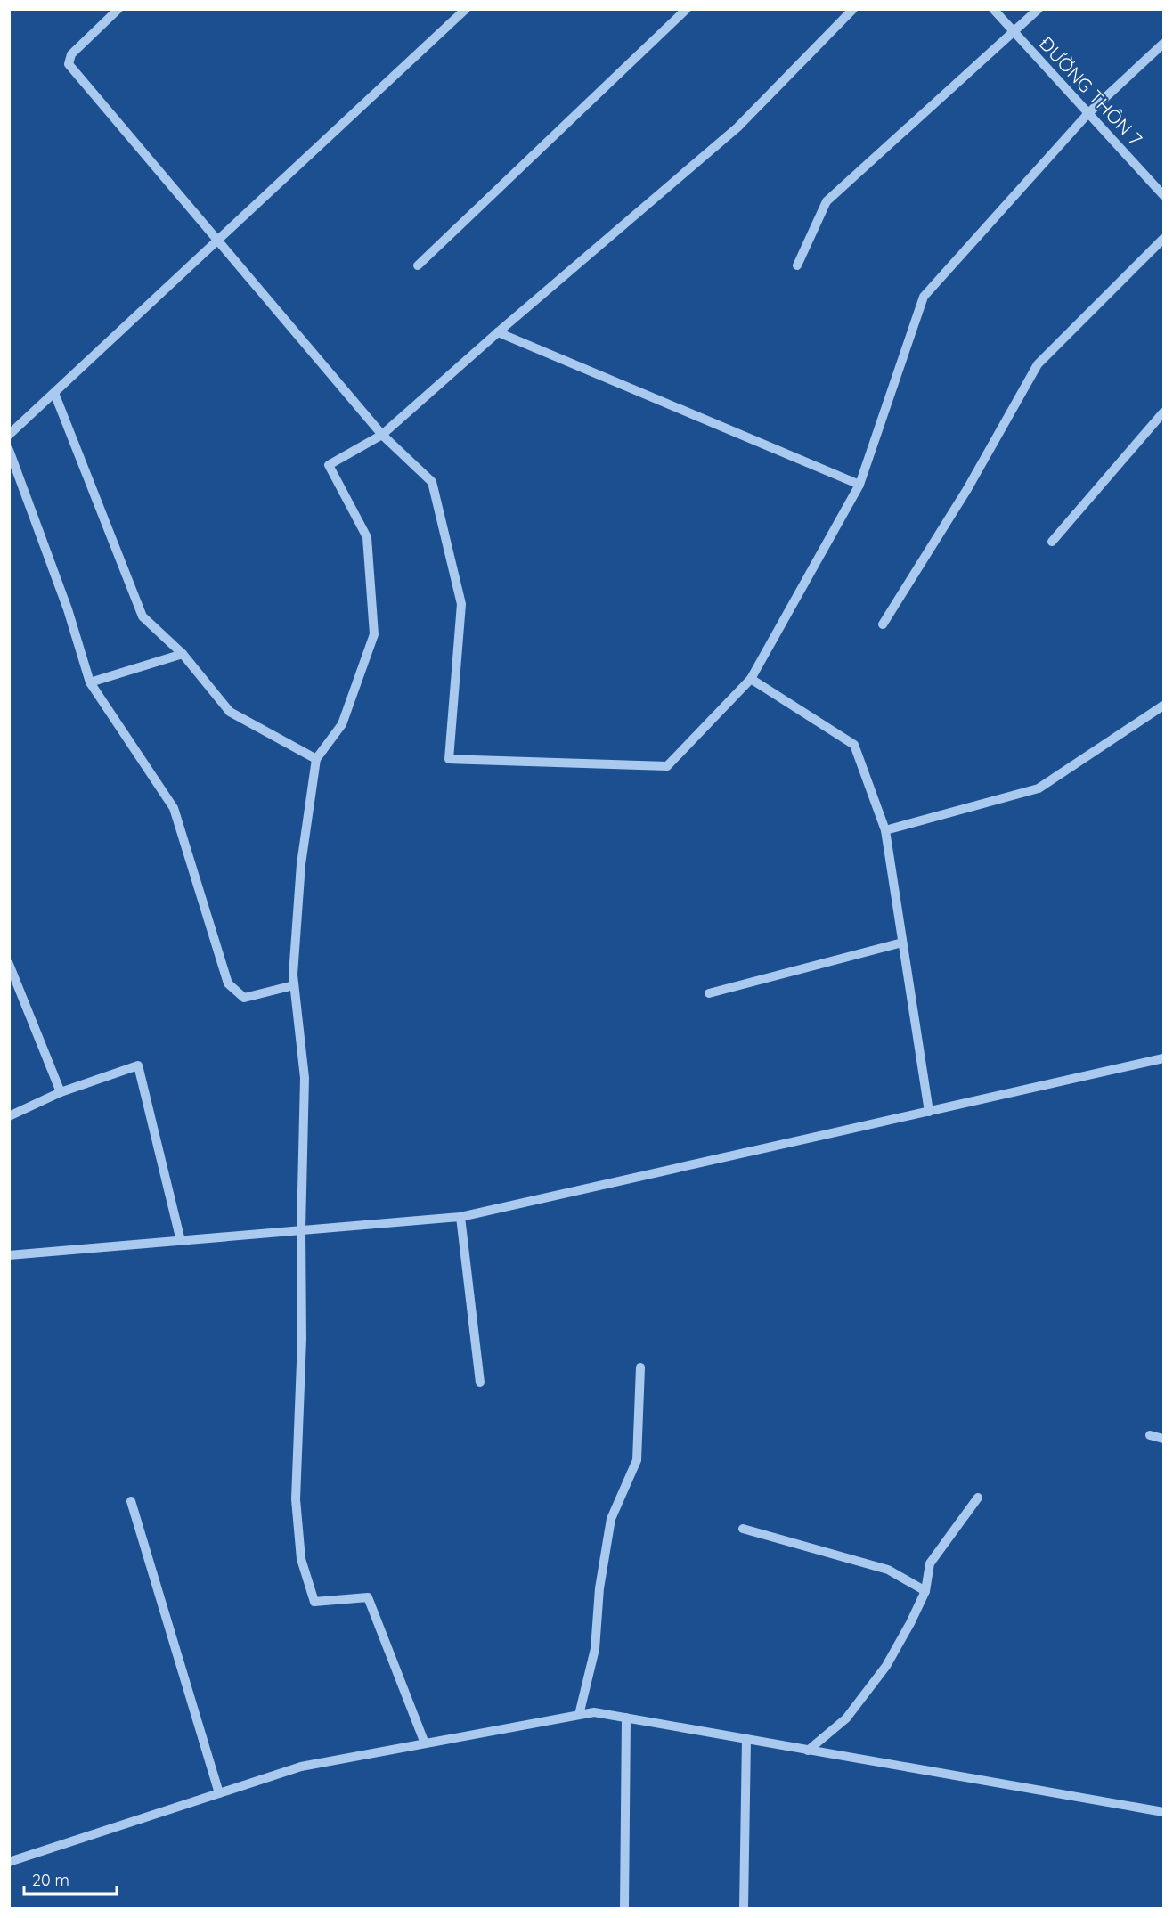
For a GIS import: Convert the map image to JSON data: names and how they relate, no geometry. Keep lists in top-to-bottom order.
{
  "streets": {
    "street": ["ĐƯỜNG THÔN 7"]
  },
  "scale_bar": "20 m"
}
